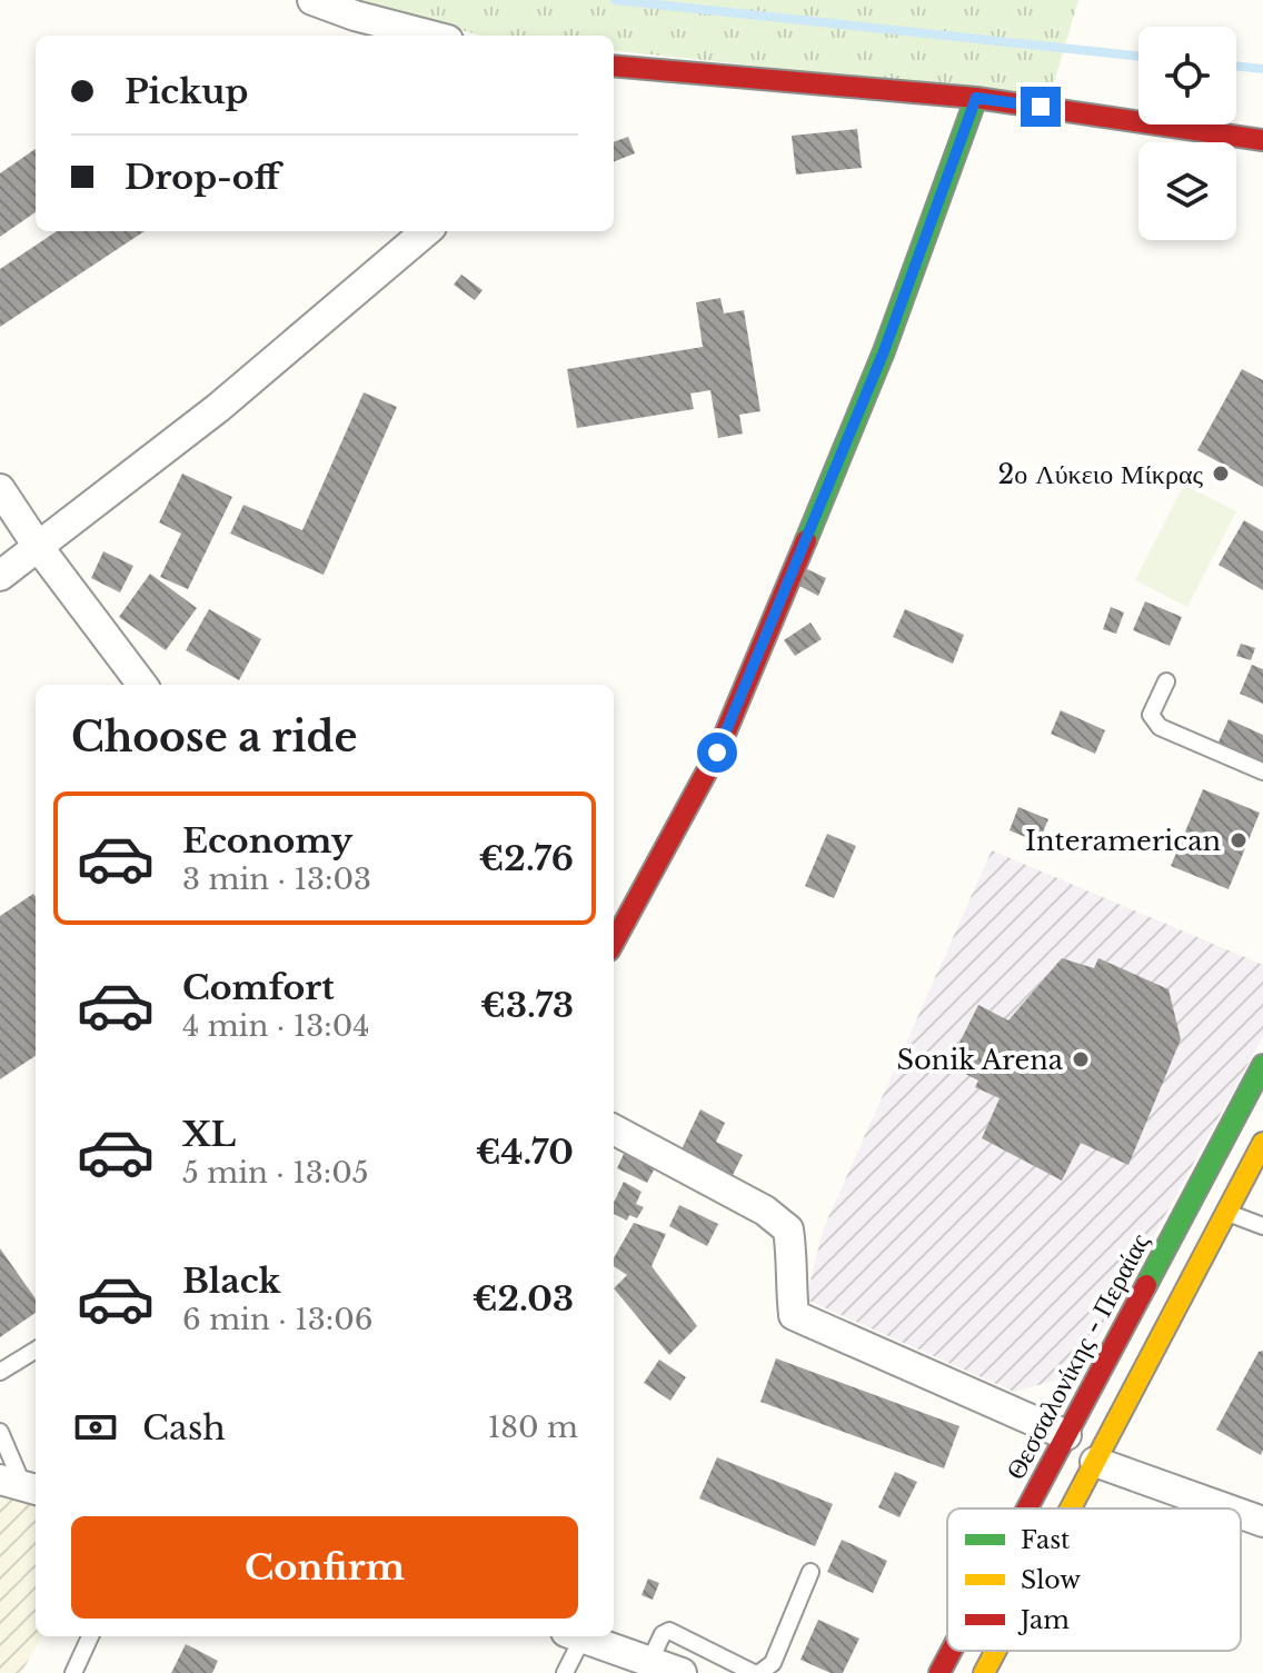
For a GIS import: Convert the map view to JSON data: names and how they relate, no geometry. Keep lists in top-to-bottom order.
{
  "streets": {
    "street": ["Θεσσαλονίκης - Περαίας"]
  },
  "places": ["2ο Λύκειο Μίκρας", "Interamerican", "Sonik Arena"],
  "legend": ["Fast", "Slow", "Jam"],
  "page": {
    "banner": ["Pickup", "Drop-off"],
    "heading": "Choose a ride",
    "list": [
      {
        "name": "Economy",
        "note": "3 min · 13:03",
        "value": "€2.76"
      },
      {
        "name": "Comfort",
        "note": "4 min · 13:04",
        "value": "€3.73"
      },
      {
        "name": "XL",
        "note": "5 min · 13:05",
        "value": "€4.70"
      },
      {
        "name": "Black",
        "note": "6 min · 13:06",
        "value": "€2.03"
      }
    ],
    "pay": ["Cash", "180 m"],
    "buttons": "Confirm"
  }
}
